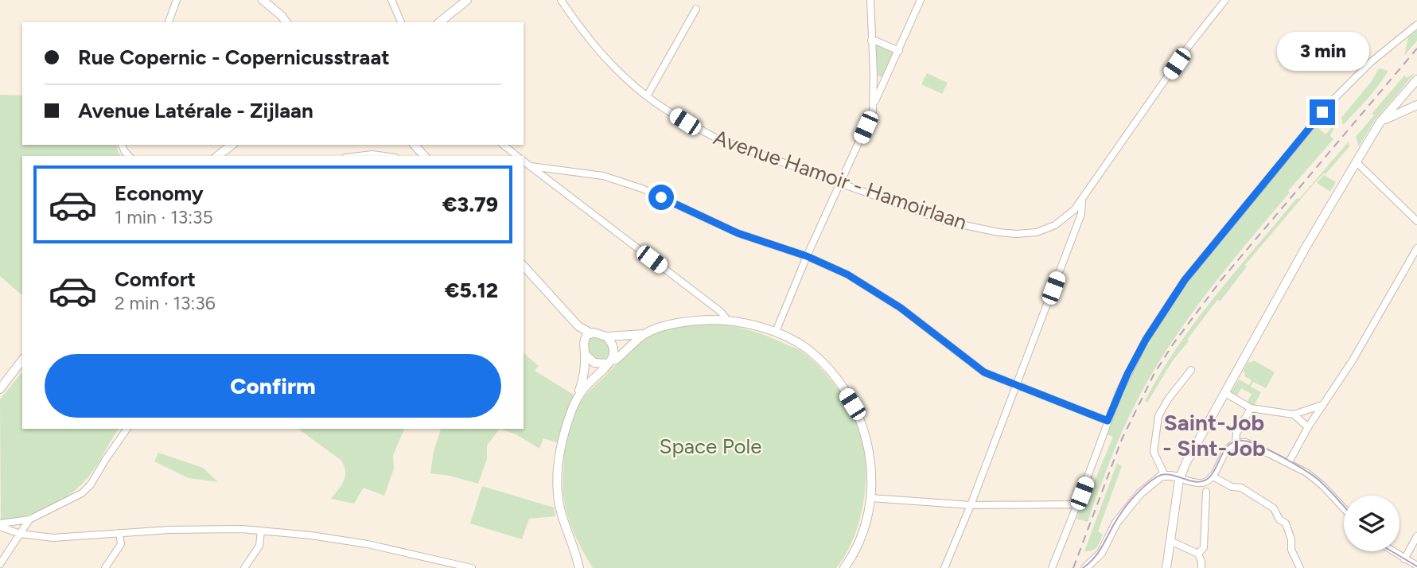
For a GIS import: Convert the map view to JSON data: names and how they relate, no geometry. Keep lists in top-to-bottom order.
{
  "streets": {
    "street": ["Avenue Hamoir - Hamoirlaan"]
  },
  "districts": ["Saint-Job - Sint-Job"],
  "parks": ["Space Pole"],
  "page": {
    "banner": ["Rue Copernic - Copernicusstraat", "Avenue Latérale - Zijlaan"],
    "bubble": "3 min",
    "list": [
      {
        "name": "Economy",
        "note": "1 min · 13:35",
        "value": "€3.79"
      },
      {
        "name": "Comfort",
        "note": "2 min · 13:36",
        "value": "€5.12"
      }
    ],
    "buttons": "Confirm"
  }
}
